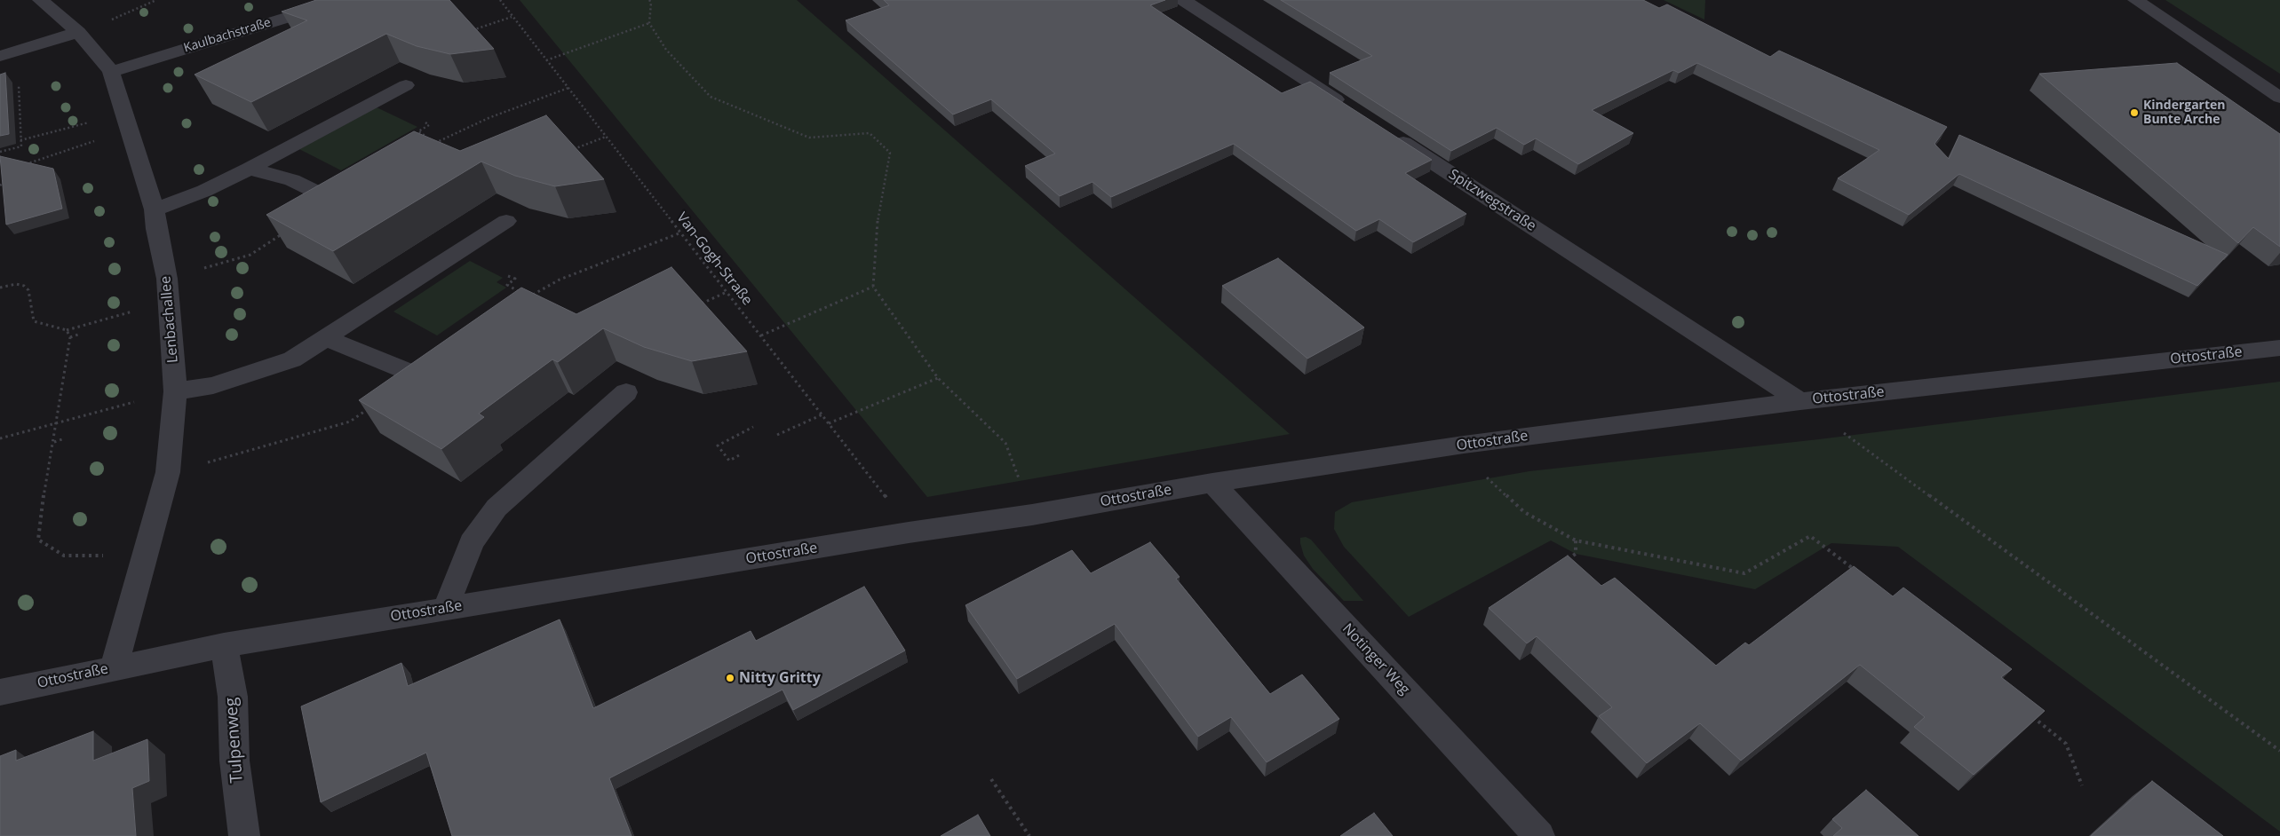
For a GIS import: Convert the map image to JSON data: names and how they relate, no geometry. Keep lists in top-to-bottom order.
{
  "streets": {
    "street": [
      "Kaulbachstraße",
      "Spitzwegstraße",
      "Lenbachallee",
      "Ottostraße",
      "Notinger Weg",
      "Tulpenweg"
    ],
    "path": ["Van-Gogh-Straße"]
  },
  "crossings": [
    ["Kaulbachstraße", "Lenbachallee"],
    ["Spitzwegstraße", "Ottostraße"],
    ["Van-Gogh-Straße", "Ottostraße"],
    ["Lenbachallee", "Ottostraße"],
    ["Ottostraße", "Notinger Weg"],
    ["Ottostraße", "Tulpenweg"]
  ],
  "places": ["Kindergarten Bunte Arche", "Nitty Gritty"]
}
